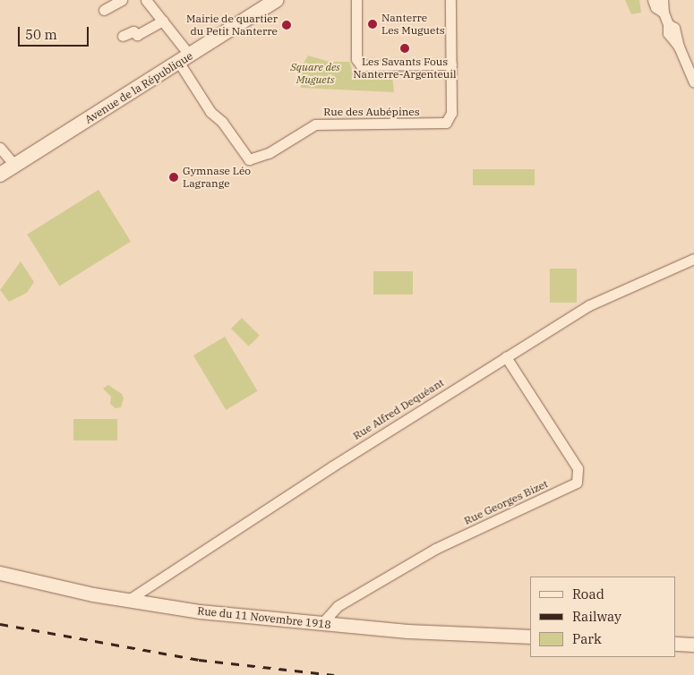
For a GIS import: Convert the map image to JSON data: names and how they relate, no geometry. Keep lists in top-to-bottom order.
{
  "streets": {
    "main road": ["Avenue de la République"],
    "street": [
      "Rue des Aubépines",
      "Rue Alfred Dequéant",
      "Rue Georges Bizet",
      "Rue du 11 Novembre 1918"
    ]
  },
  "crossings": [
    ["Avenue de la République", "Rue des Aubépines"],
    ["Rue Alfred Dequéant", "Rue Georges Bizet"],
    ["Rue Alfred Dequéant", "Rue du 11 Novembre 1918"],
    ["Rue Georges Bizet", "Rue du 11 Novembre 1918"]
  ],
  "parks": ["Square des Muguets"],
  "places": [
    "Nanterre Les Muguets",
    "Mairie de quartier du Petit Nanterre",
    "Les Savants Fous Nanterre-Argenteuil",
    "Gymnase Léo Lagrange"
  ],
  "legend": ["Road", "Railway", "Park"],
  "scale_bar": "50 m"
}
